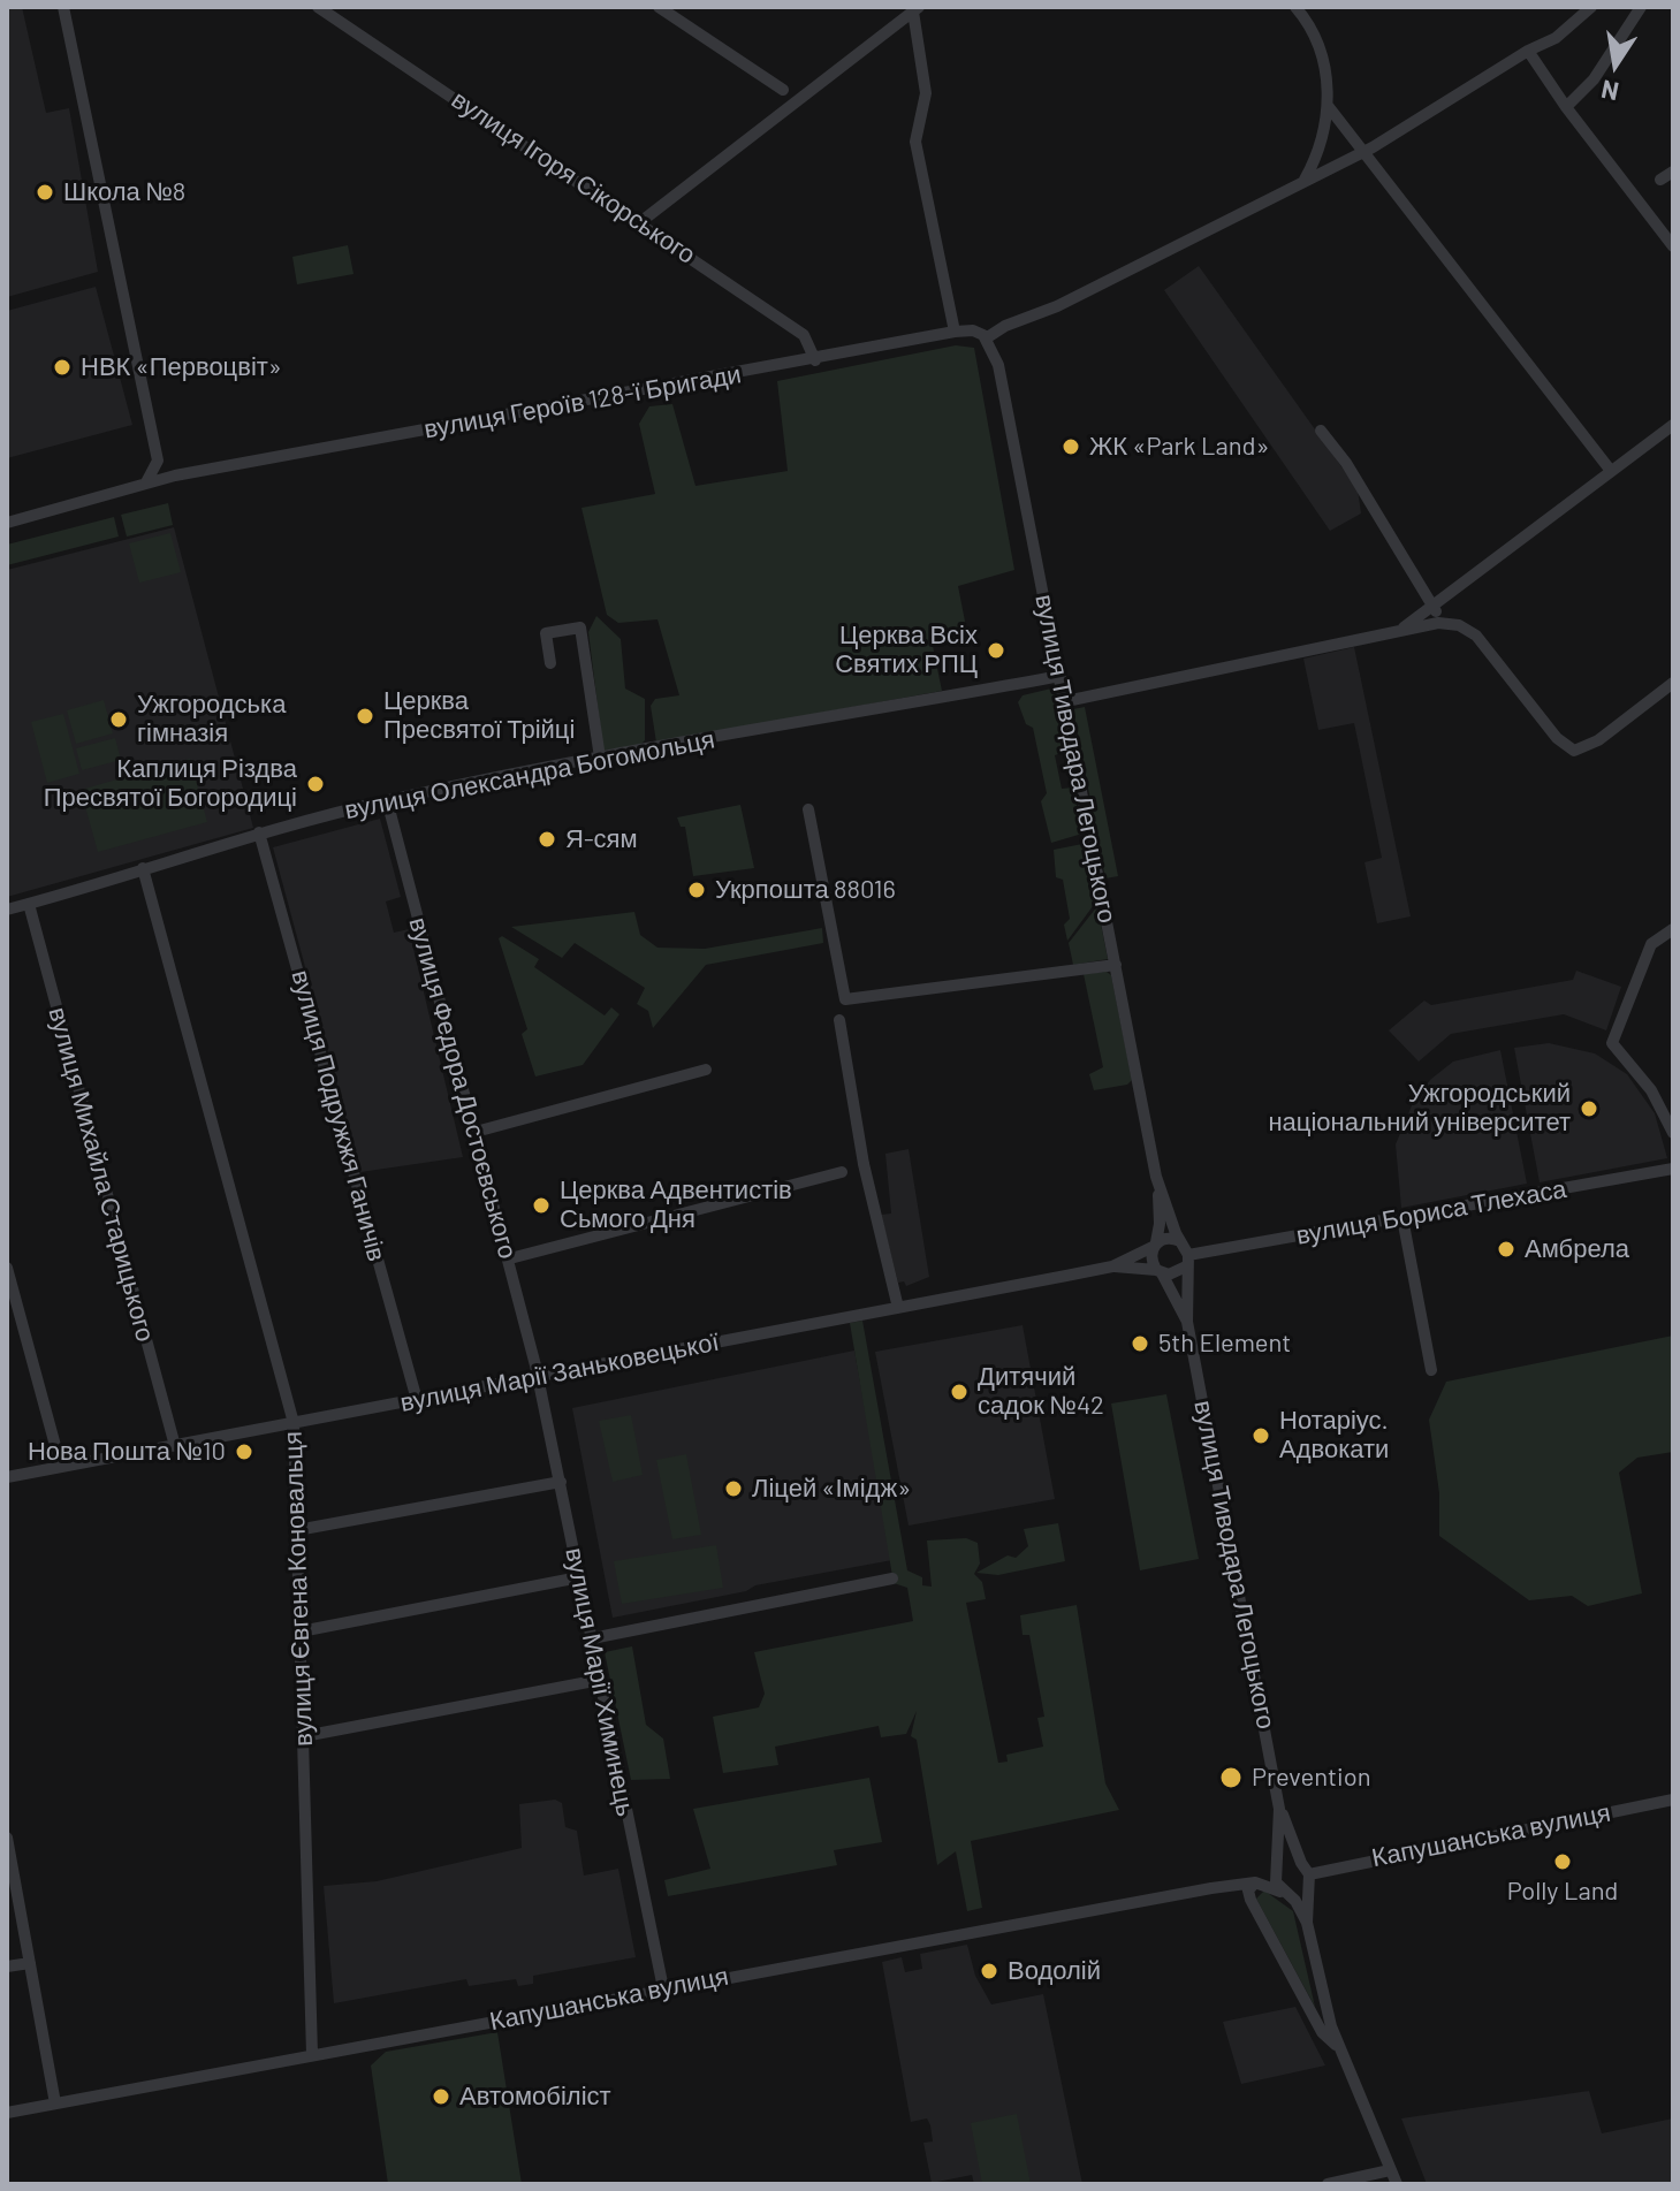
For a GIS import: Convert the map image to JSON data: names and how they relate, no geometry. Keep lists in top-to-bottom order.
{
  "streets": {
    "street": [
      "вулиця Ігоря Сікорського",
      "вулиця Героїв 128-ї Бригади",
      "вулиця Тиводара Легоцького",
      "вулиця Олександра Богомольця",
      "вулиця Федора Достоєвського",
      "вулиця Подружжя Ганичів",
      "вулиця Михайла Старицького",
      "вулиця Бориса Тлехаса",
      "вулиця Марії Заньковецької",
      "вулиця Євгена Коновальця",
      "вулиця Марії Химинець",
      "Капушанська вулиця"
    ]
  },
  "crossings": [
    ["вулиця Ігоря Сікорського", "вулиця Героїв 128-ї Бригади"],
    ["вулиця Героїв 128-ї Бригади", "вулиця Тиводара Легоцького"],
    ["вулиця Тиводара Легоцького", "вулиця Олександра Богомольця"],
    ["вулиця Тиводара Легоцького", "вулиця Бориса Тлехаса"],
    ["вулиця Тиводара Легоцького", "вулиця Марії Заньковецької"],
    ["вулиця Тиводара Легоцького", "Капушанська вулиця"],
    ["вулиця Олександра Богомольця", "вулиця Федора Достоєвського"],
    ["вулиця Олександра Богомольця", "вулиця Подружжя Ганичів"],
    ["вулиця Олександра Богомольця", "вулиця Михайла Старицького"],
    ["вулиця Олександра Богомольця", "вулиця Євгена Коновальця"],
    ["вулиця Федора Достоєвського", "вулиця Марії Заньковецької"],
    ["вулиця Федора Достоєвського", "вулиця Марії Химинець"],
    ["вулиця Подружжя Ганичів", "вулиця Марії Заньковецької"],
    ["вулиця Михайла Старицького", "вулиця Марії Заньковецької"],
    ["вулиця Бориса Тлехаса", "вулиця Марії Заньковецької"],
    ["вулиця Марії Заньковецької", "вулиця Євгена Коновальця"],
    ["вулиця Марії Заньковецької", "вулиця Марії Химинець"],
    ["вулиця Євгена Коновальця", "Капушанська вулиця"],
    ["вулиця Марії Химинець", "Капушанська вулиця"]
  ],
  "places": [
    "Школа №8",
    "НВК «Первоцвіт»",
    "ЖК «Park Land»",
    "Церква Всіх Святих РПЦ",
    "Церква Пресвятої Трійці",
    "Ужгородська гімназія",
    "Каплиця Різдва Пресвятої Богородиці",
    "Я-сям",
    "Укрпошта 88016",
    "Ужгородський національний університет",
    "Церква Адвентистів Сьмого Дня",
    "Амбрела",
    "5th Element",
    "Дитячий садок №42",
    "Нотаріус. Адвокати",
    "Нова Пошта №10",
    "Ліцей «Імідж»",
    "Prevention",
    "Polly Land",
    "Водолій",
    "Автомобіліст"
  ],
  "north": "bottom"
}
